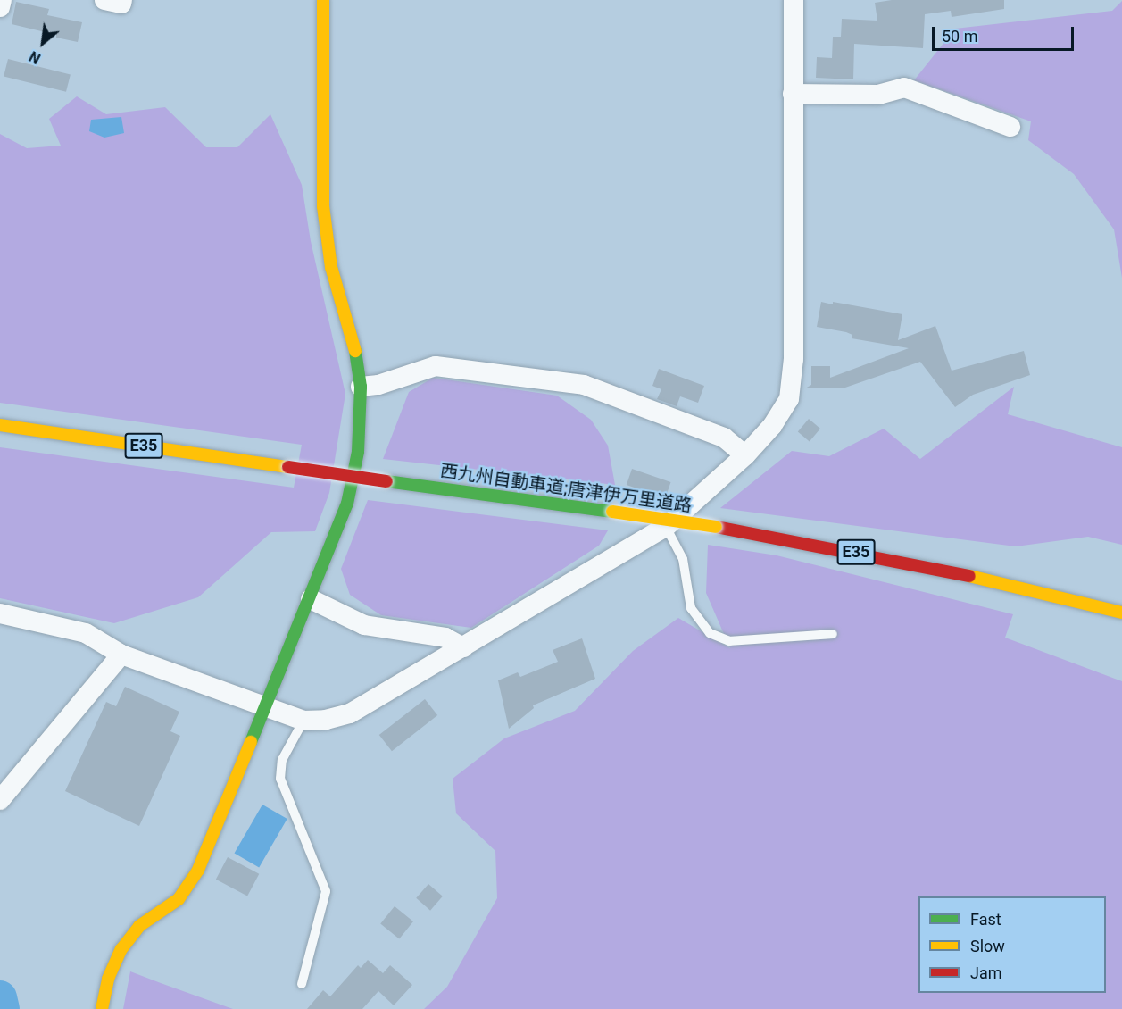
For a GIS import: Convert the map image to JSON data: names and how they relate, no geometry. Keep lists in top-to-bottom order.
{
  "streets": {
    "main road": ["E35", "西九州自動車道;唐津伊万里道路"]
  },
  "legend": ["Fast", "Slow", "Jam"],
  "scale_bar": "50 m",
  "north": "bottom left"
}
